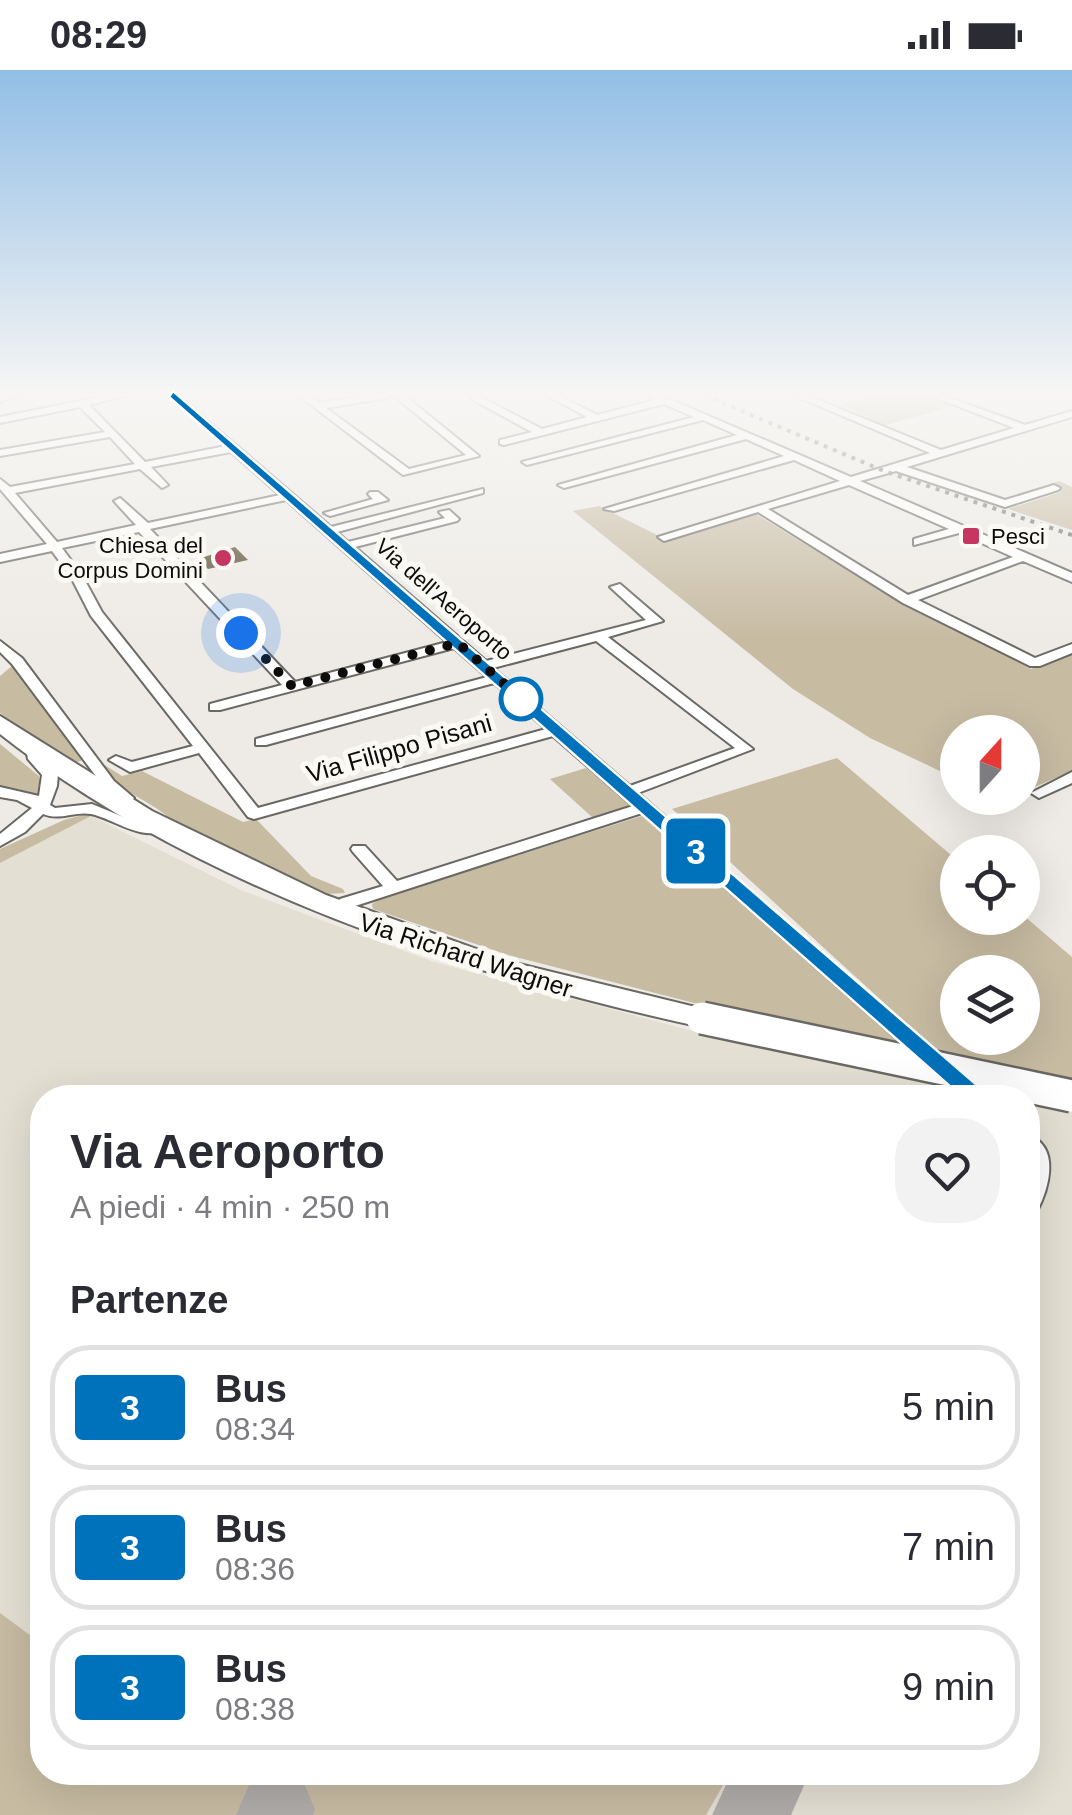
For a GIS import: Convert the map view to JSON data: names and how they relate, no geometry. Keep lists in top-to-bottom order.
{
  "streets": {
    "main road": ["Via Richard Wagner"],
    "street": ["Via dell'Aeroporto", "Via Filippo Pisani"]
  },
  "crossings": [
    ["Via dell'Aeroporto", "Via Filippo Pisani"]
  ],
  "places": {
    "transit": ["Pesci"],
    "other": ["Chiesa del Corpus Domini"]
  },
  "lines": ["bus line 3"],
  "north": "top",
  "page": {
    "status": "08:29",
    "on_map": "3",
    "heading": [
      ["Via Aeroporto", "A piedi · 4 min · 250 m"],
      "Partenze"
    ],
    "list": [
      {
        "mark": "3",
        "name": "Bus",
        "note": "08:34",
        "value": "5 min"
      },
      {
        "mark": "3",
        "name": "Bus",
        "note": "08:36",
        "value": "7 min"
      },
      {
        "mark": "3",
        "name": "Bus",
        "note": "08:38",
        "value": "9 min"
      }
    ]
  }
}
